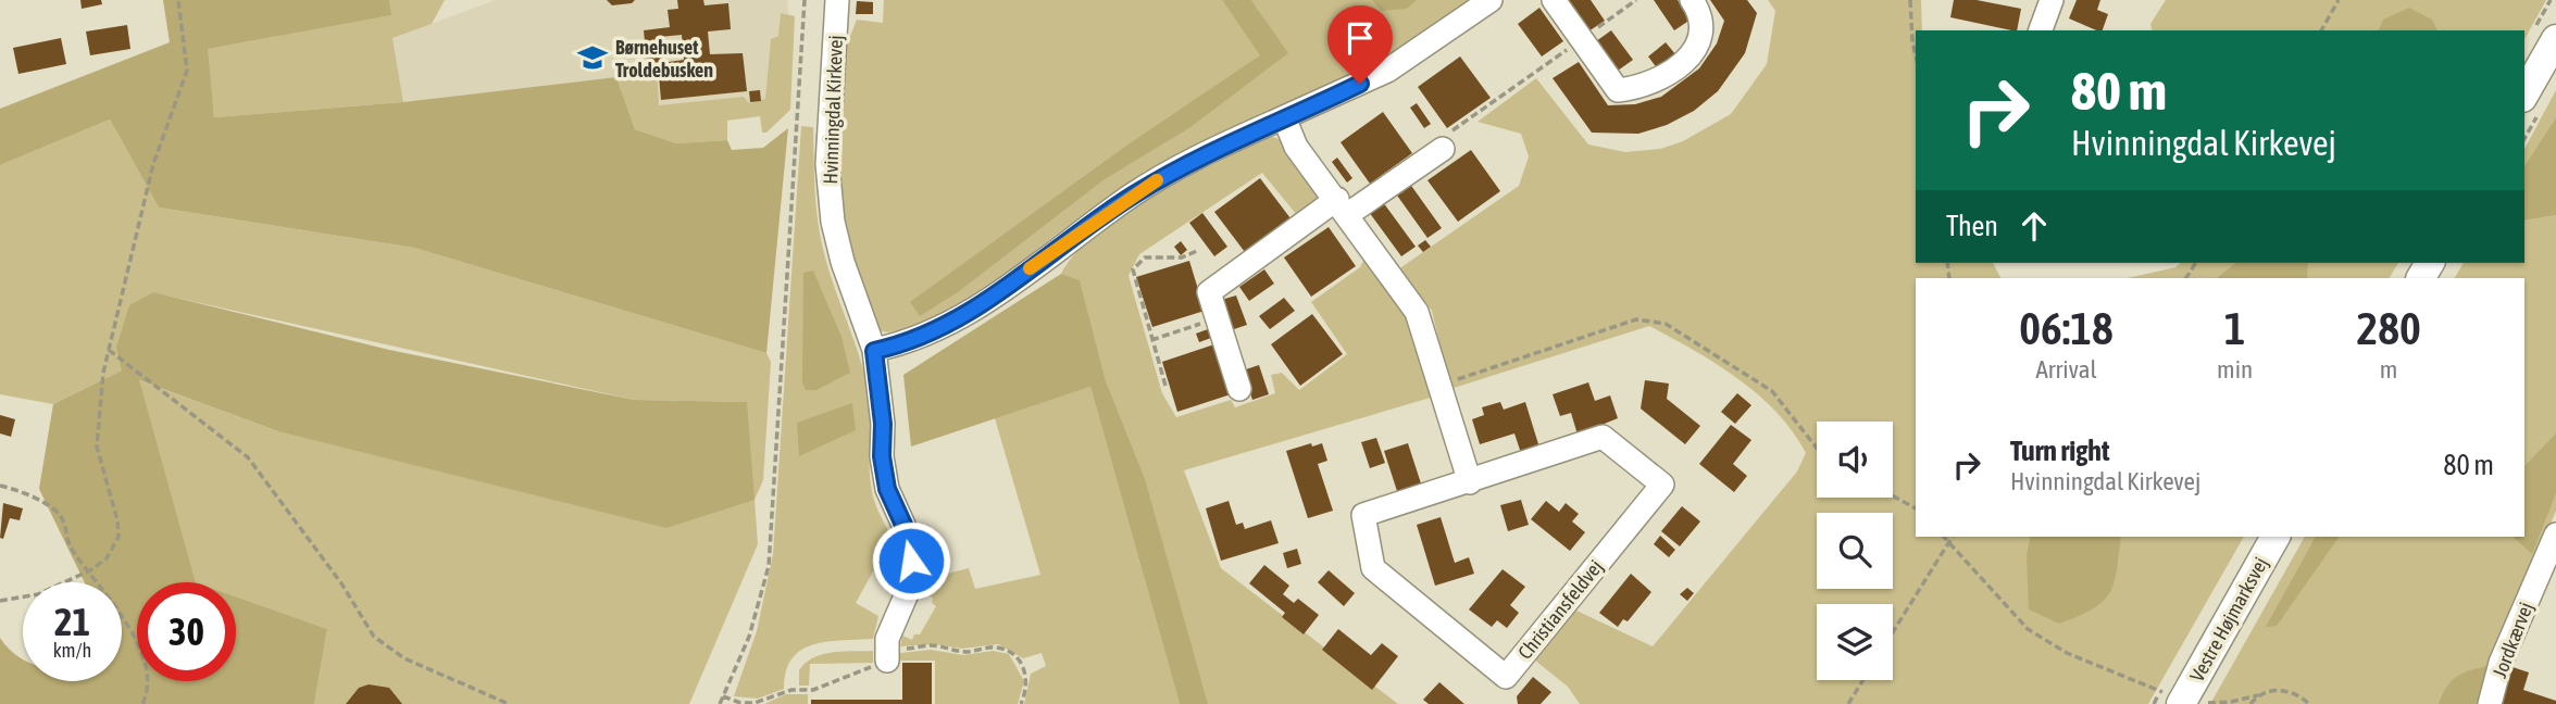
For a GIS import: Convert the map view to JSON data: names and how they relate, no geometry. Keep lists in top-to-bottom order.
{
  "streets": {
    "street": [
      "Hvinningdal Kirkevej",
      "Christiansfeldvej",
      "Vestre Højmarksvej",
      "Jordkærvej"
    ]
  },
  "places": {
    "school or university": ["Børnehuset Troldebusken"]
  },
  "page": {
    "turn": ["80 m", "Hvinningdal Kirkevej"],
    "then": "Then",
    "eta": [
      "06:18",
      "Arrival",
      "1",
      "min",
      "280",
      "m"
    ],
    "list": [
      {
        "name": "Turn right",
        "note": "Hvinningdal Kirkevej",
        "value": "80 m"
      }
    ],
    "speed": "21 km/h",
    "limit": "30"
  }
}
